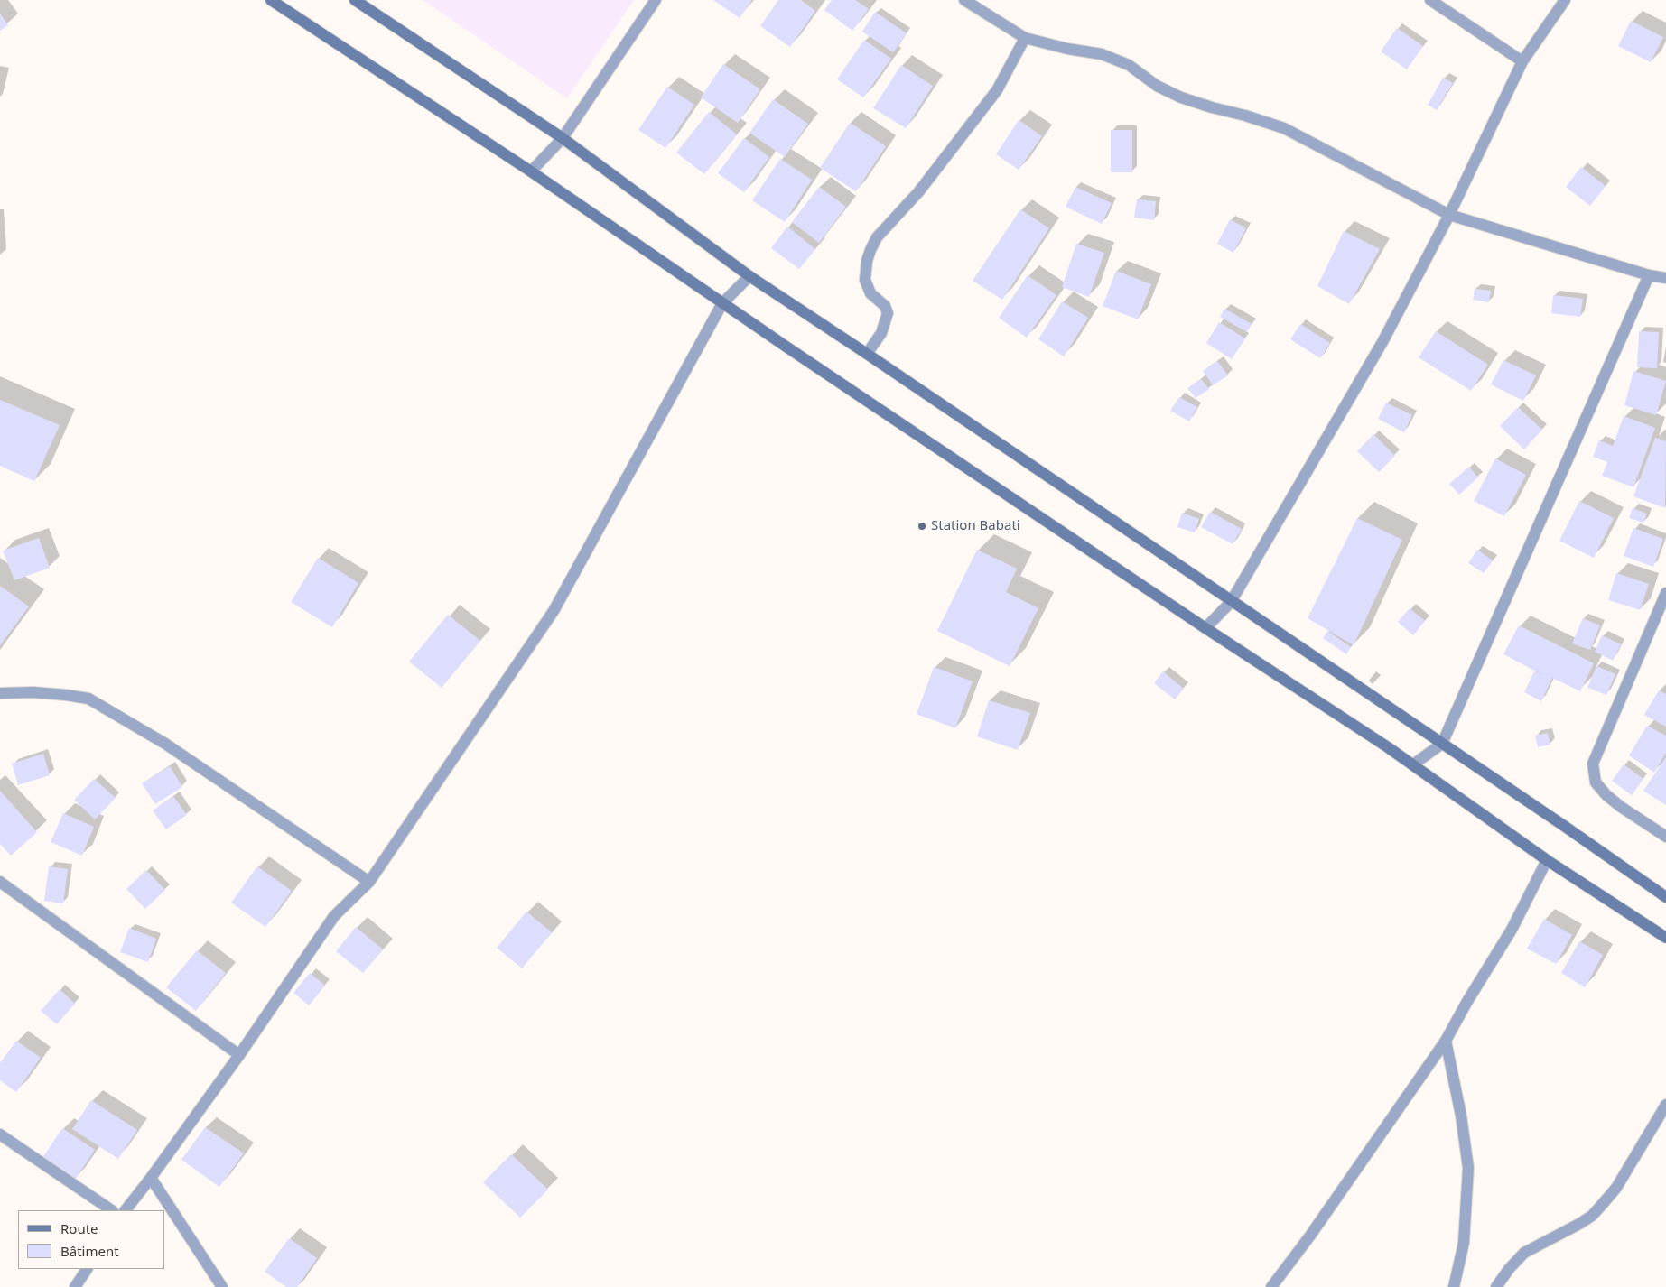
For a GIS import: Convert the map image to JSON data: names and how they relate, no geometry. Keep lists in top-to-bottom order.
{
  "places": ["Station Babati"],
  "legend": ["Route", "Bâtiment"]
}
